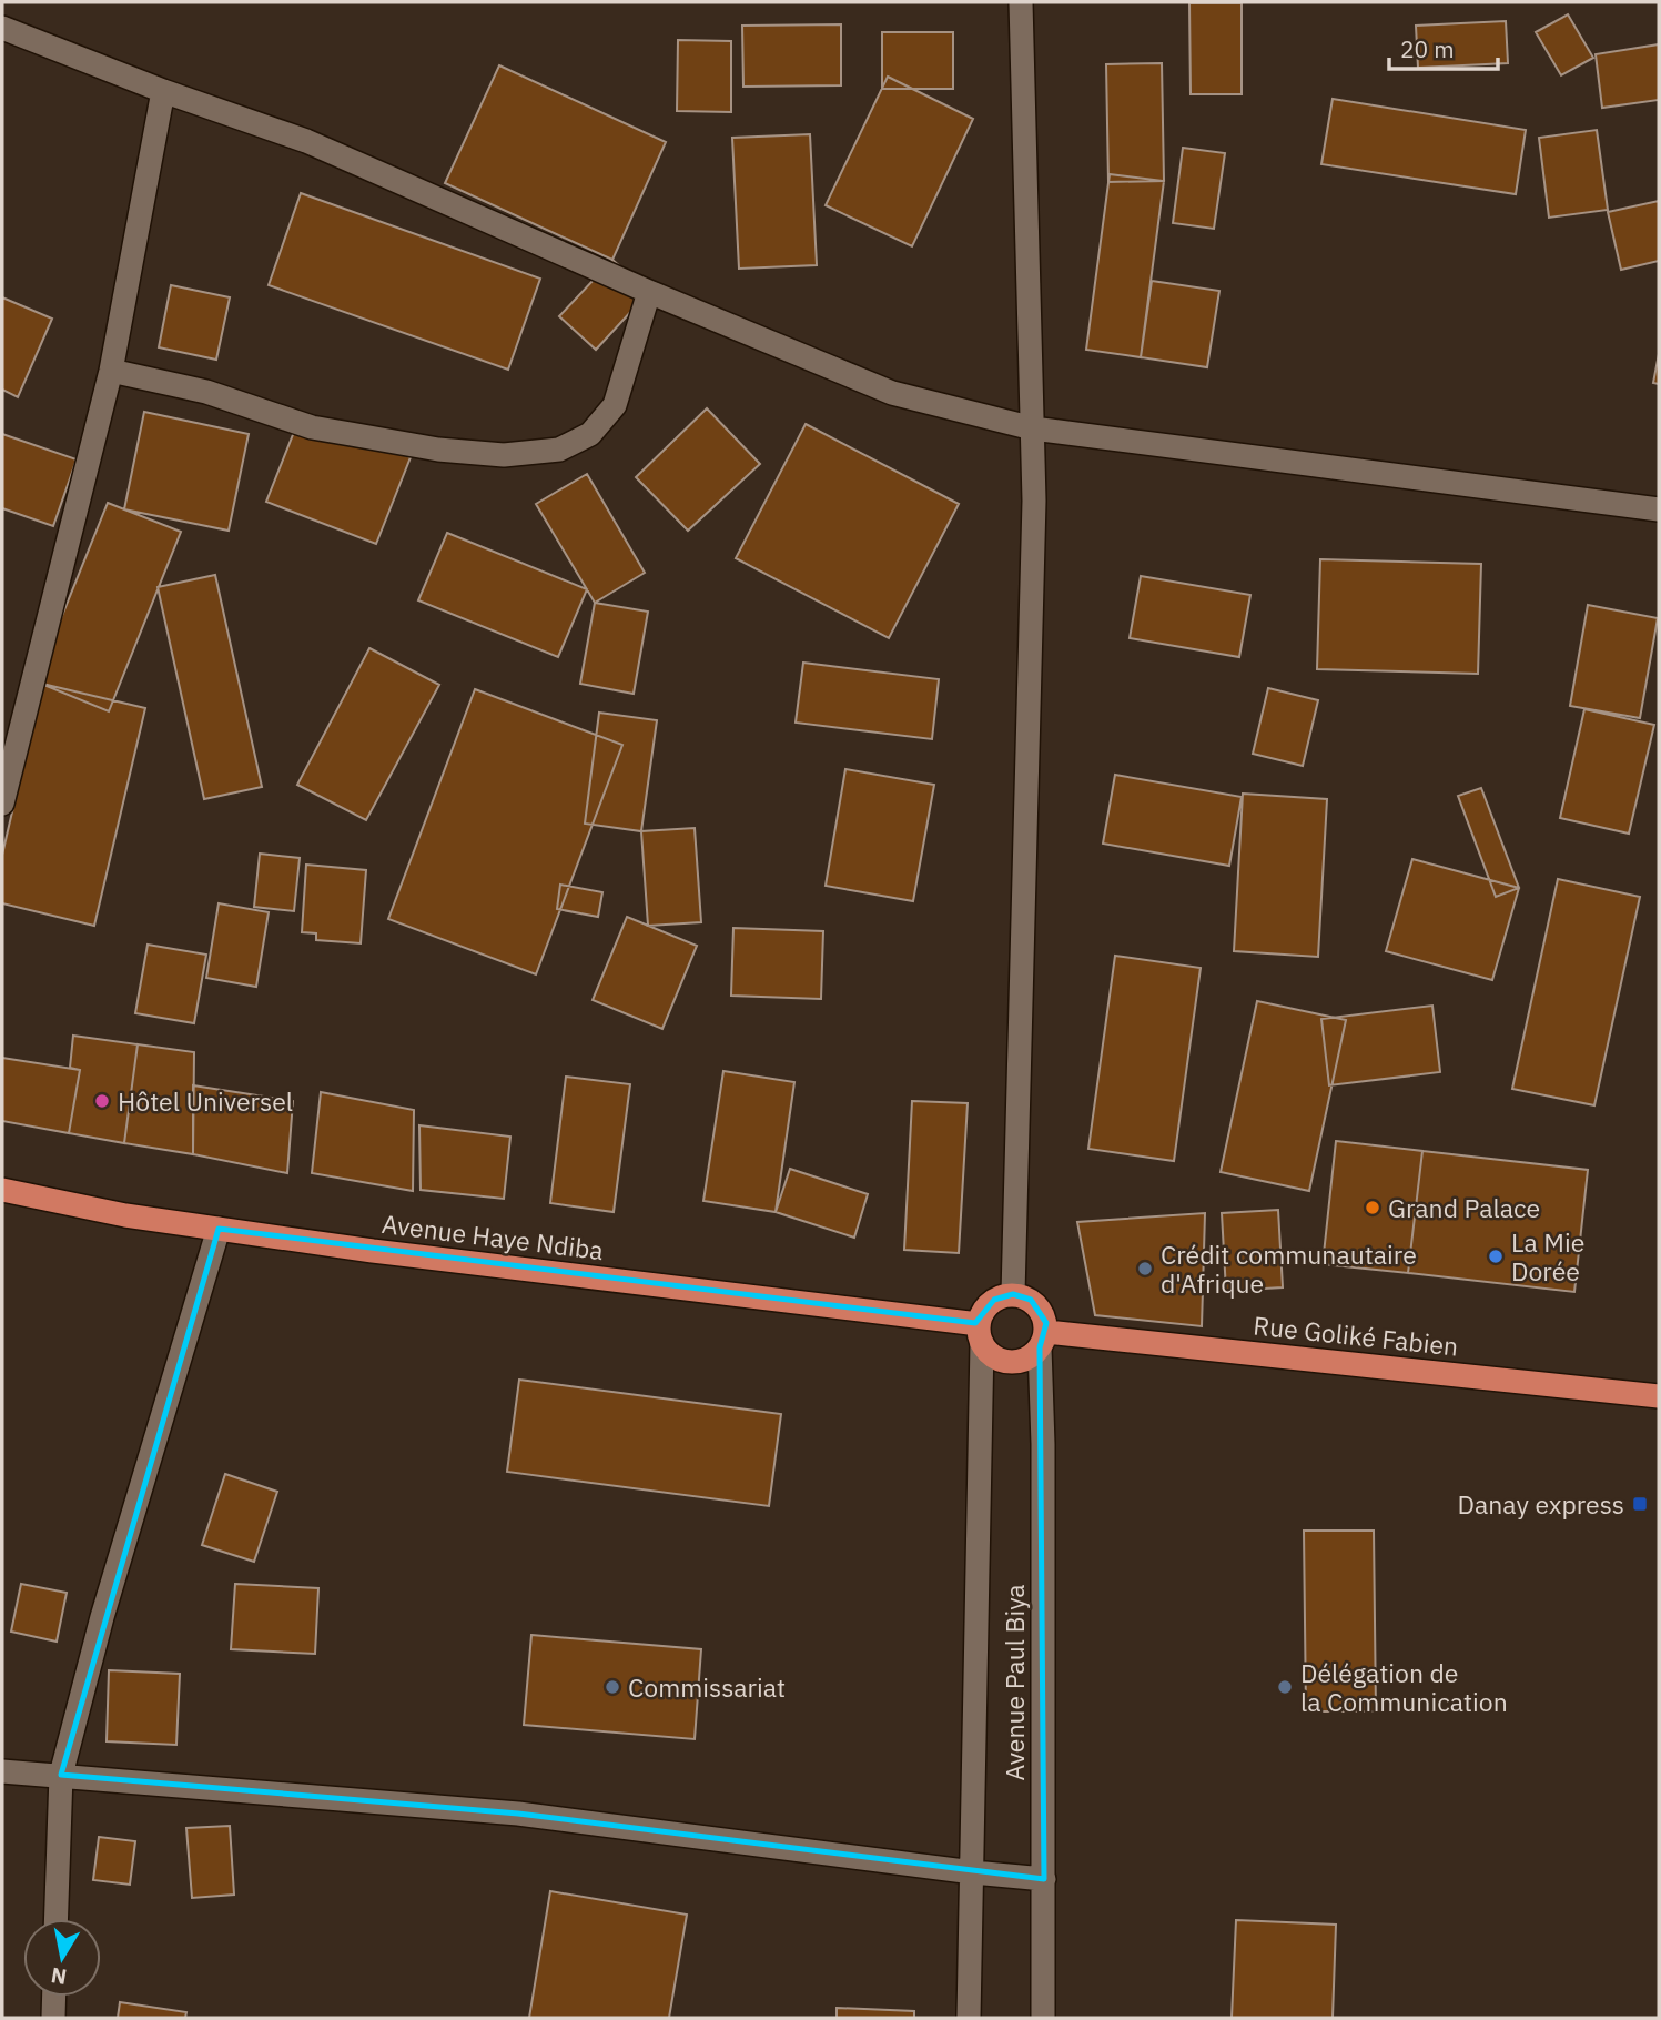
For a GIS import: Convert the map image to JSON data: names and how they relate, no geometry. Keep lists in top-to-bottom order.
{
  "streets": {
    "highway": ["Avenue Haye Ndiba", "Rue Goliké Fabien"],
    "street": ["Avenue Paul Biya"]
  },
  "crossings": [
    ["Avenue Haye Ndiba", "Rue Goliké Fabien"],
    ["Avenue Haye Ndiba", "Avenue Paul Biya"],
    ["Rue Goliké Fabien", "Avenue Paul Biya"]
  ],
  "places": {
    "other": [
      "Hôtel Universel",
      "Grand Palace",
      "La Mie Dorée",
      "Crédit communautaire d'Afrique",
      "Commissariat",
      "Délégation de la Communication"
    ],
    "transit": ["Danay express"]
  },
  "scale_bar": "20 m",
  "north": "bottom"
}
